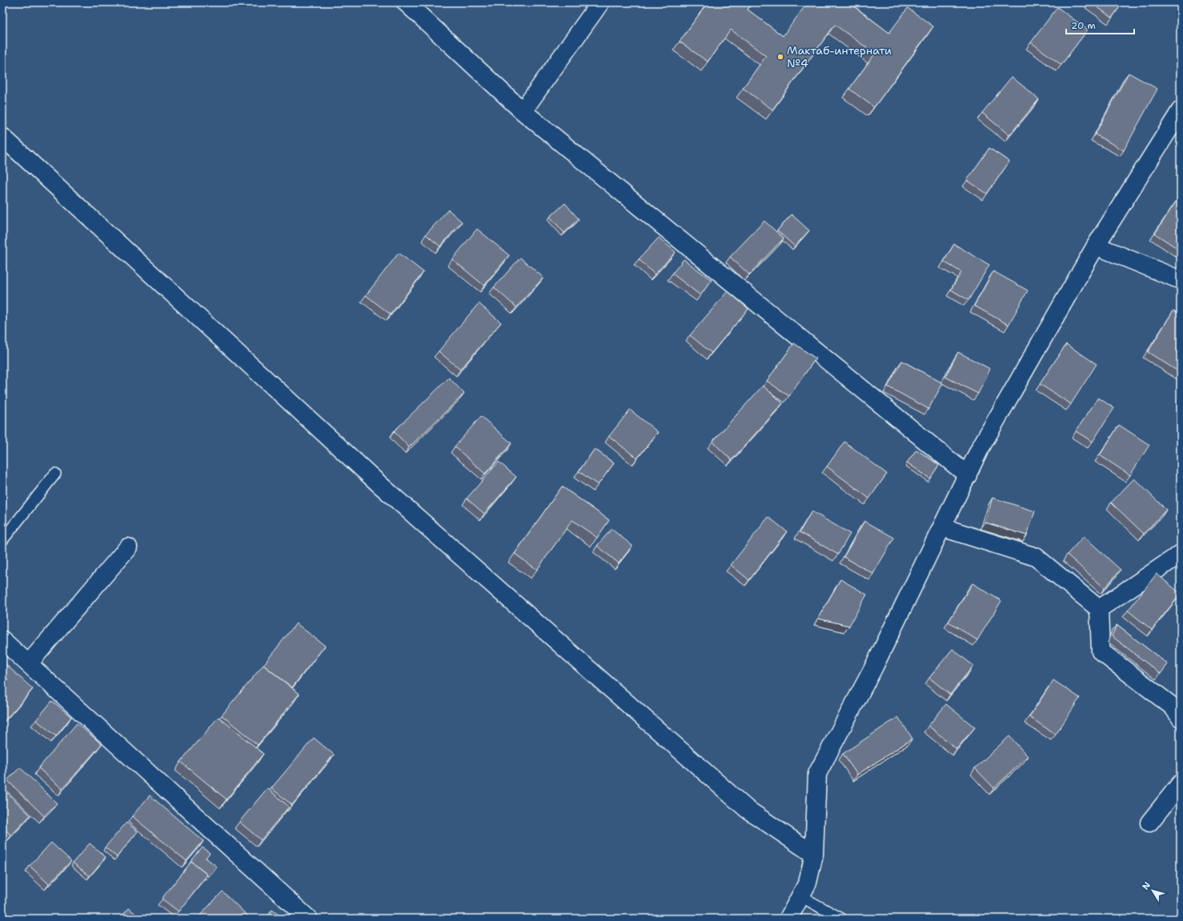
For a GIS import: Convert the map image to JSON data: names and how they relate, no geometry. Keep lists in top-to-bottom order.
{
  "places": ["Мактаб-интернати №4"],
  "scale_bar": "20 m",
  "north": "top left"
}
